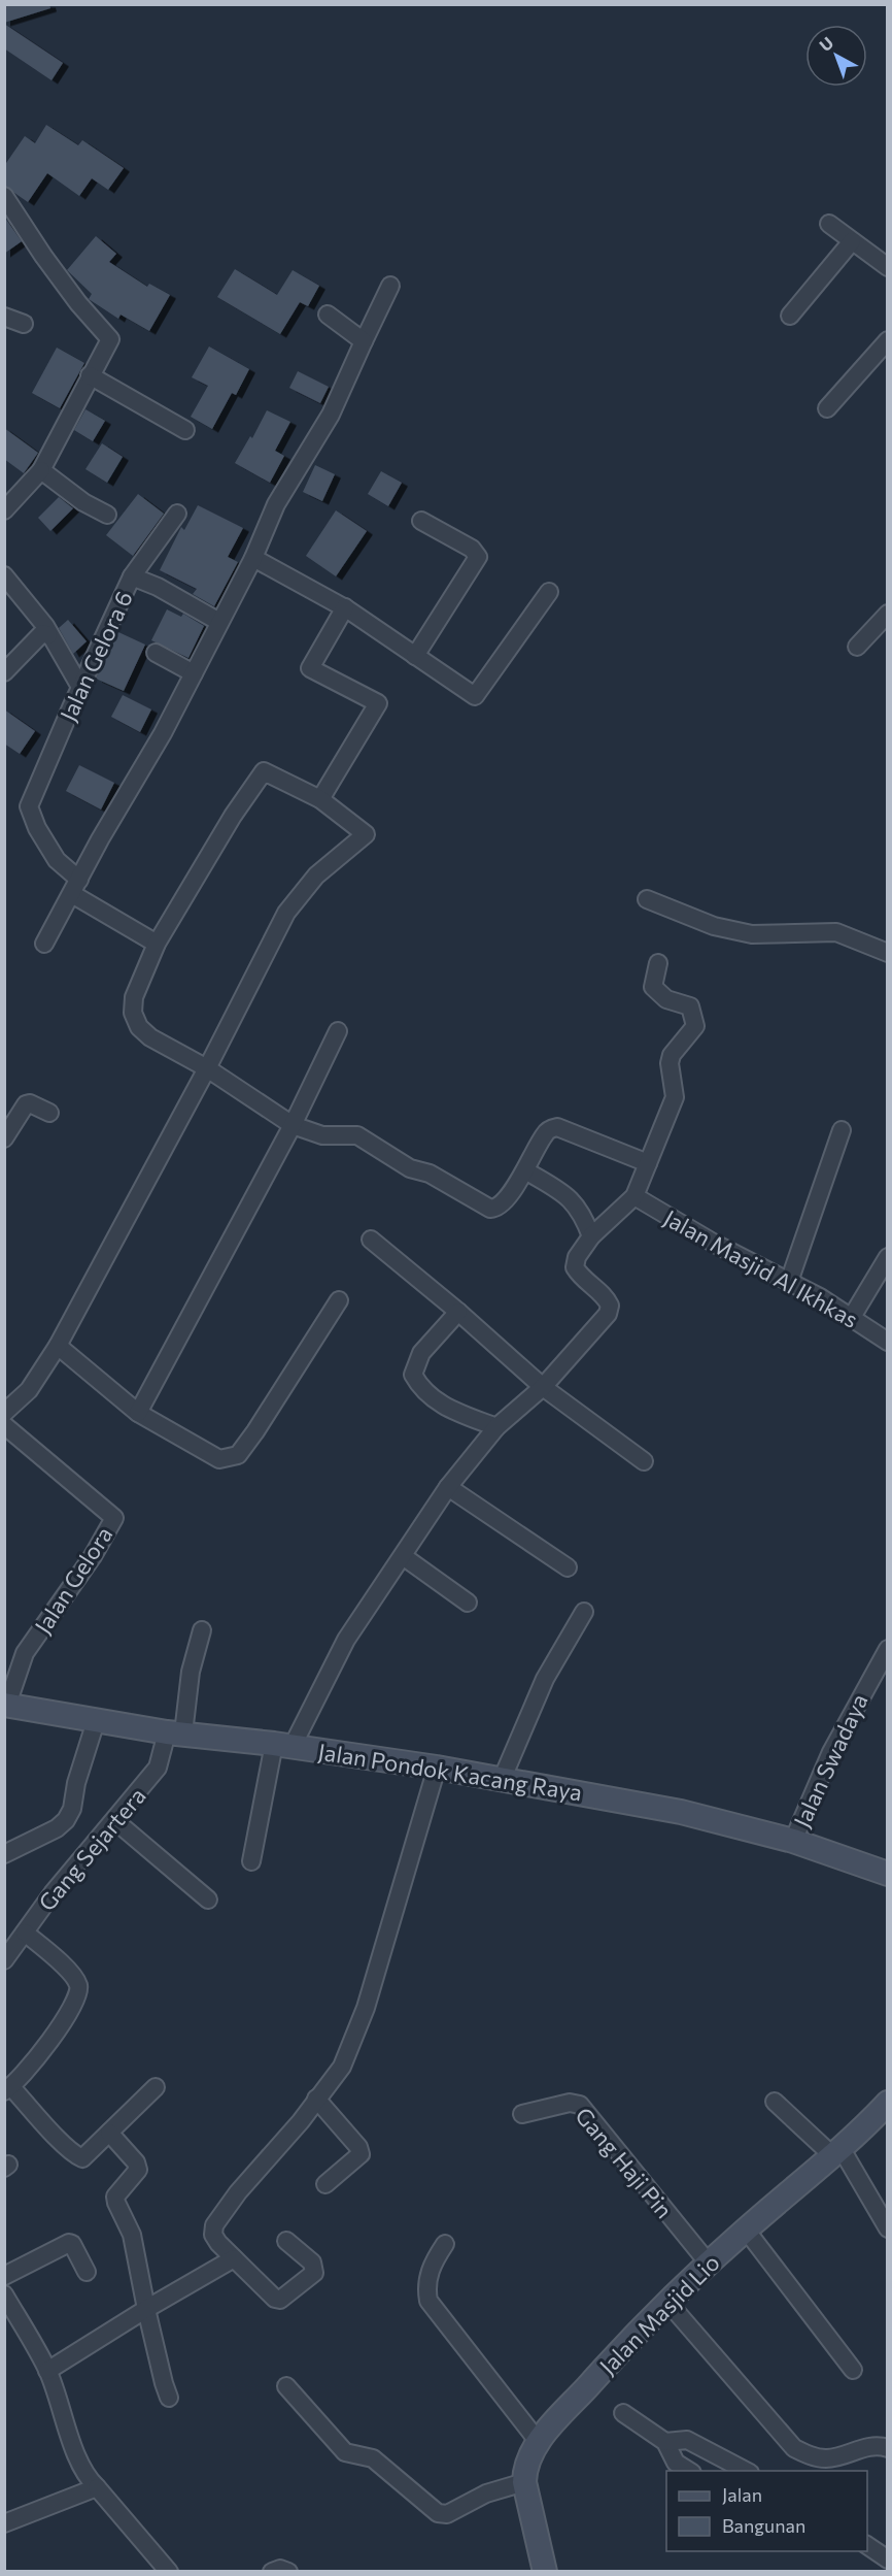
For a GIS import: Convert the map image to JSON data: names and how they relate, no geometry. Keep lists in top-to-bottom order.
{
  "streets": {
    "main road": ["Jalan Pondok Kacang Raya", "Jalan Masjid Lio"],
    "street": [
      "Jalan Gelora 6",
      "Jalan Masjid Al Ikhkas",
      "Jalan Gelora",
      "Jalan Swadaya",
      "Gang Sejartera",
      "Gang Haji Pin"
    ]
  },
  "crossings": [
    ["Jalan Gelora", "Jalan Pondok Kacang Raya"],
    ["Jalan Swadaya", "Jalan Pondok Kacang Raya"],
    ["Jalan Pondok Kacang Raya", "Gang Sejartera"],
    ["Gang Haji Pin", "Jalan Masjid Lio"]
  ],
  "legend": ["Jalan", "Bangunan"],
  "north": "top left"
}
